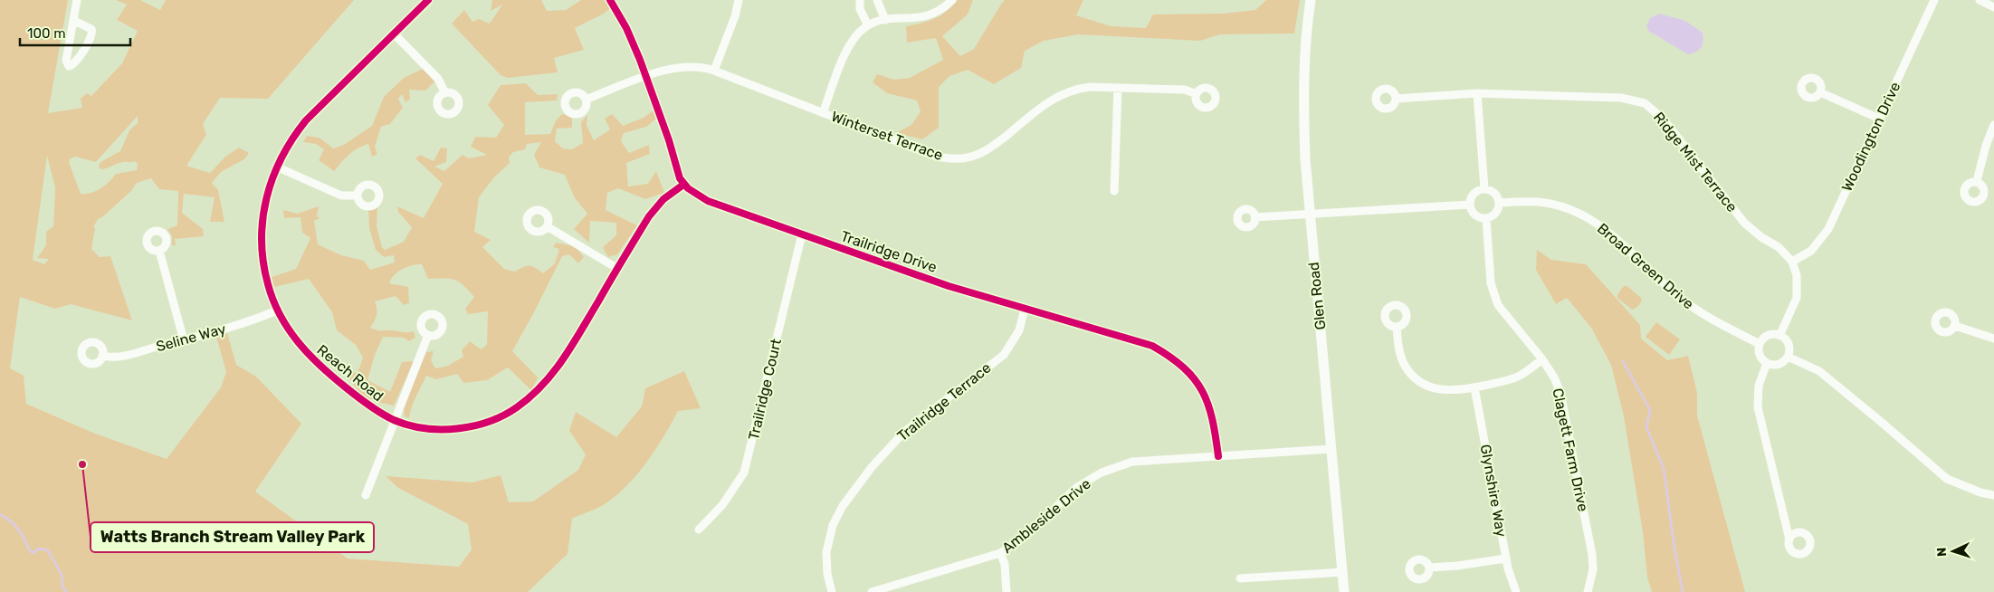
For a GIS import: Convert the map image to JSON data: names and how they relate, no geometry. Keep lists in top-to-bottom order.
{
  "streets": {
    "main road": ["Glen Road"],
    "street": [
      "Winterset Terrace",
      "Woodington Drive",
      "Ridge Mist Terrace",
      "Trailridge Drive",
      "Broad Green Drive",
      "Seline Way",
      "Reach Road",
      "Trailridge Court",
      "Trailridge Terrace",
      "Clagett Farm Drive",
      "Glynshire Way",
      "Ambleside Drive"
    ]
  },
  "crossings": [
    ["Woodington Drive", "Ridge Mist Terrace"],
    ["Trailridge Drive", "Reach Road"],
    ["Trailridge Drive", "Trailridge Court"],
    ["Trailridge Drive", "Trailridge Terrace"],
    ["Trailridge Drive", "Ambleside Drive"],
    ["Broad Green Drive", "Clagett Farm Drive"],
    ["Glen Road", "Ambleside Drive"],
    ["Seline Way", "Reach Road"]
  ],
  "places": ["Watts Branch Stream Valley Park"],
  "scale_bar": "100 m",
  "north": "left"
}
